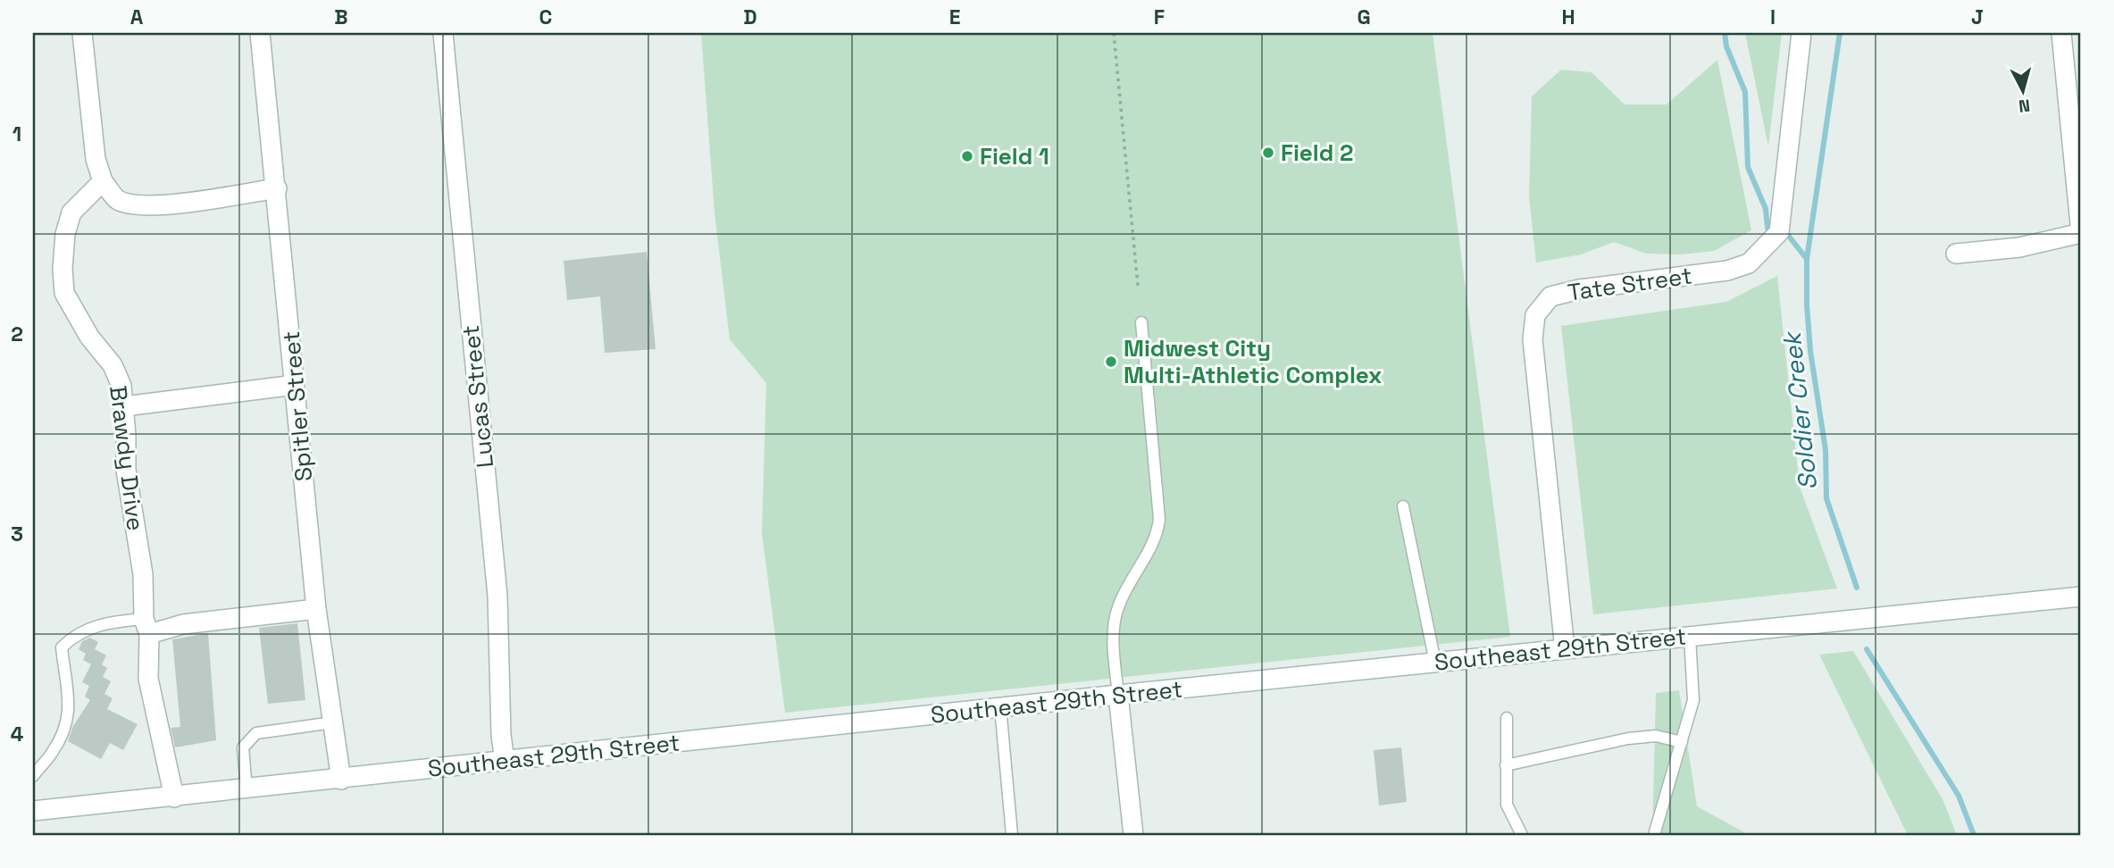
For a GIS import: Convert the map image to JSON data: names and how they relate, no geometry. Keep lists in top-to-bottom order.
{
  "streets": {
    "street": [
      "Tate Street",
      "Lucas Street",
      "Spitler Street",
      "Brawdy Drive",
      "Southeast 29th Street"
    ]
  },
  "crossings": [
    ["Tate Street", "Southeast 29th Street"],
    ["Lucas Street", "Southeast 29th Street"],
    ["Spitler Street", "Southeast 29th Street"],
    ["Brawdy Drive", "Southeast 29th Street"]
  ],
  "water": ["Soldier Creek"],
  "places": ["Field 2", "Field 1", "Midwest City Multi-Athletic Complex"],
  "north": "bottom",
  "grid": {
    "columns": [
      "A",
      "B",
      "C",
      "D",
      "E",
      "F",
      "G",
      "H",
      "I",
      "J"
    ],
    "rows": [
      "1",
      "2",
      "3",
      "4"
    ]
  }
}
